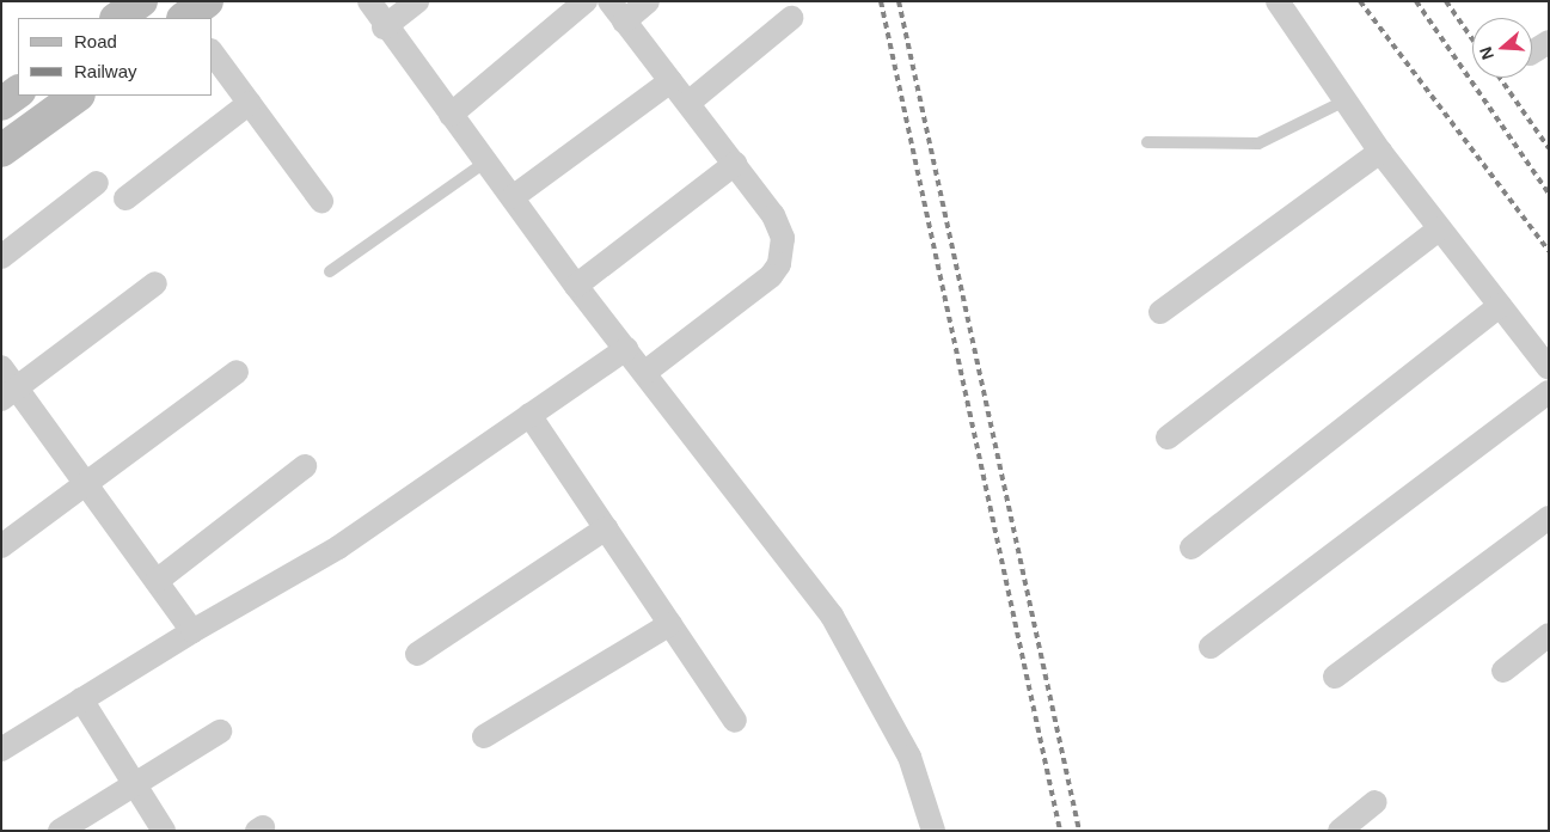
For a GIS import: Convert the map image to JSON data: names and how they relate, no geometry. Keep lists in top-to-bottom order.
{
  "legend": ["Road", "Railway"],
  "north": "left"
}
